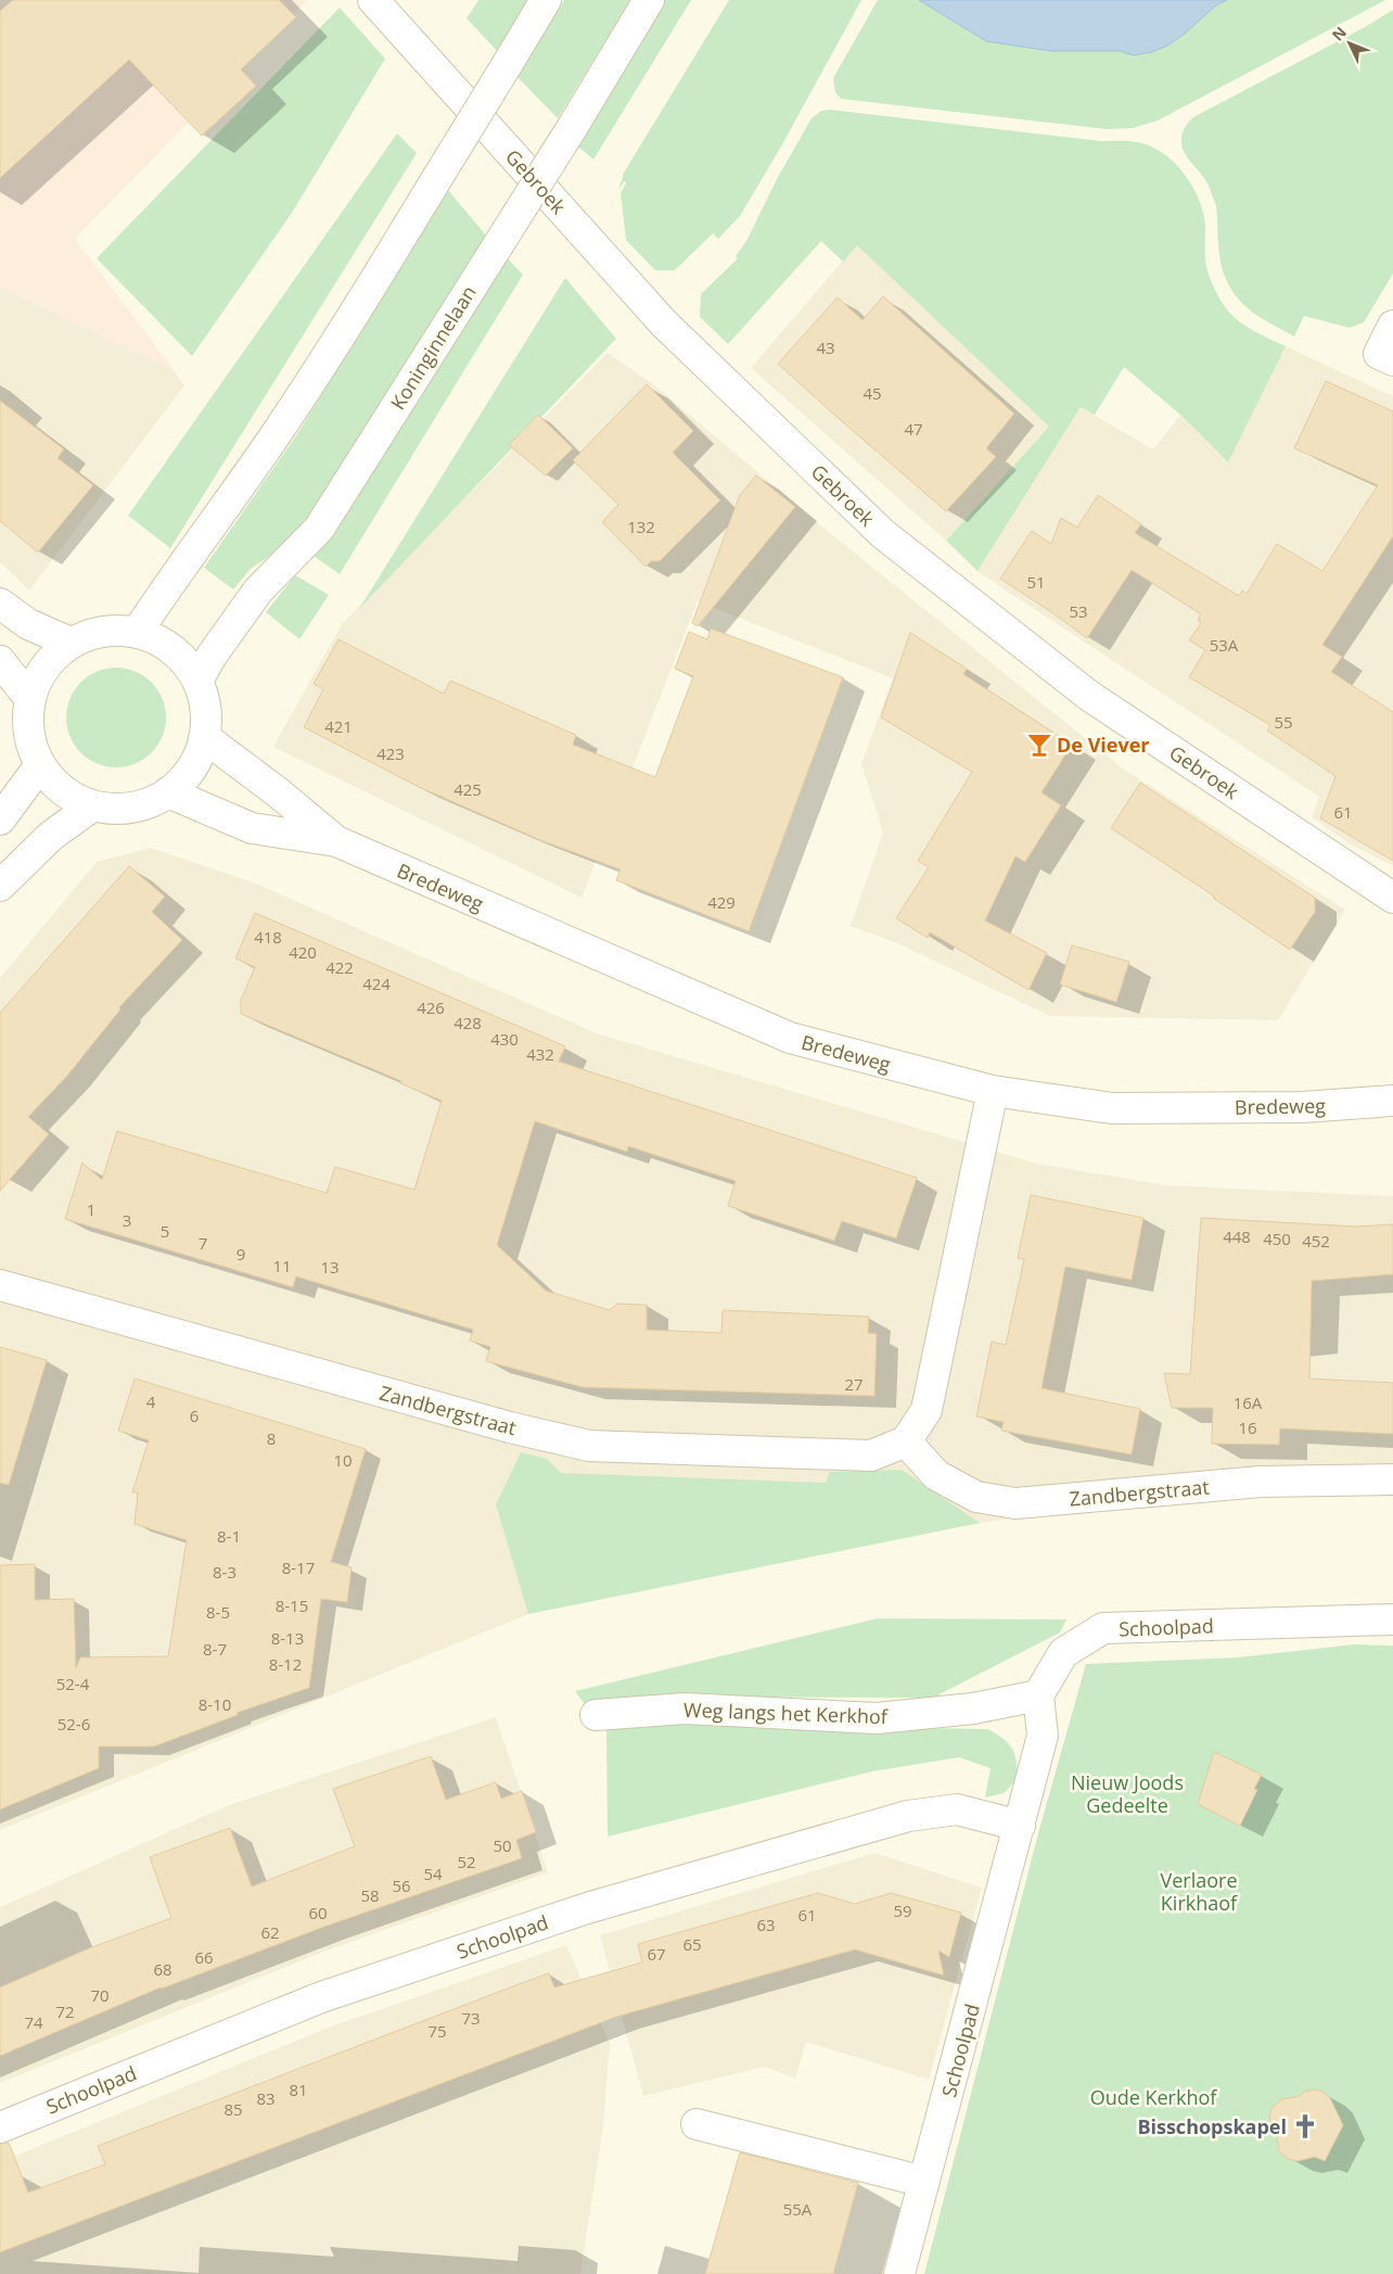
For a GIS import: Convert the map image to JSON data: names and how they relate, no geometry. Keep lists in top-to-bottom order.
{
  "streets": {
    "street": [
      "Gebroek",
      "Koninginnelaan",
      "Bredeweg",
      "Zandbergstraat",
      "Schoolpad",
      "Weg langs het Kerkhof"
    ]
  },
  "crossings": [
    ["Koninginnelaan", "Bredeweg"],
    ["Schoolpad", "Weg langs het Kerkhof"]
  ],
  "parks": ["Nieuw Joods Gedeelte", "Verlaore Kirkhaof", "Oude Kerkhof"],
  "places": {
    "bar": ["De Viever"],
    "church": ["Bisschopskapel"]
  },
  "house_numbers": [
    "43",
    "45",
    "47",
    "132",
    "51",
    "53",
    "53A",
    "55",
    "421",
    "423",
    "425",
    "61",
    "429",
    "418",
    "420",
    "422",
    "424",
    "426",
    "428",
    "430",
    "432",
    "1",
    "3",
    "5",
    "448",
    "450",
    "452",
    "7",
    "9",
    "11",
    "13",
    "27",
    "4",
    "16A",
    "6",
    "16",
    "8",
    "10",
    "8-1",
    "8-17",
    "8-3",
    "8-15",
    "8-5",
    "8-13",
    "8-7",
    "8-12",
    "52-4",
    "8-10",
    "52-6",
    "50",
    "52",
    "54",
    "56",
    "58",
    "59",
    "60",
    "61",
    "63",
    "62",
    "65",
    "67",
    "66",
    "68",
    "70",
    "72",
    "73",
    "74",
    "75",
    "81",
    "83",
    "85",
    "55A"
  ],
  "north": "top left"
}
